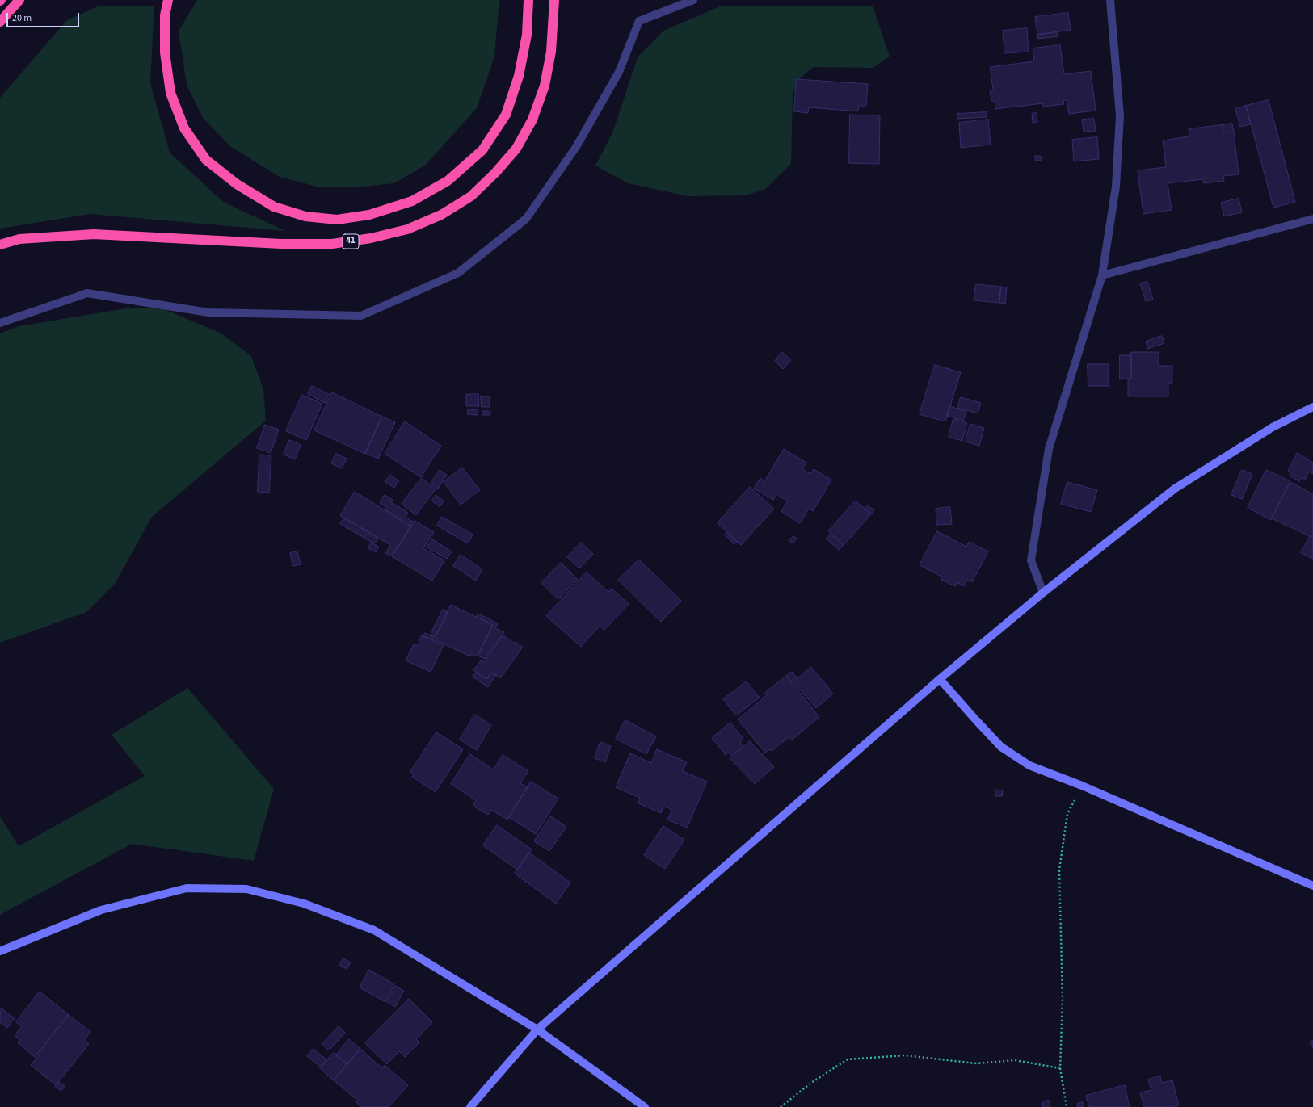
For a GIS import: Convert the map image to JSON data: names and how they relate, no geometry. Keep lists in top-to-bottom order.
{
  "streets": {
    "highway": ["41"]
  },
  "scale_bar": "20 m"
}
